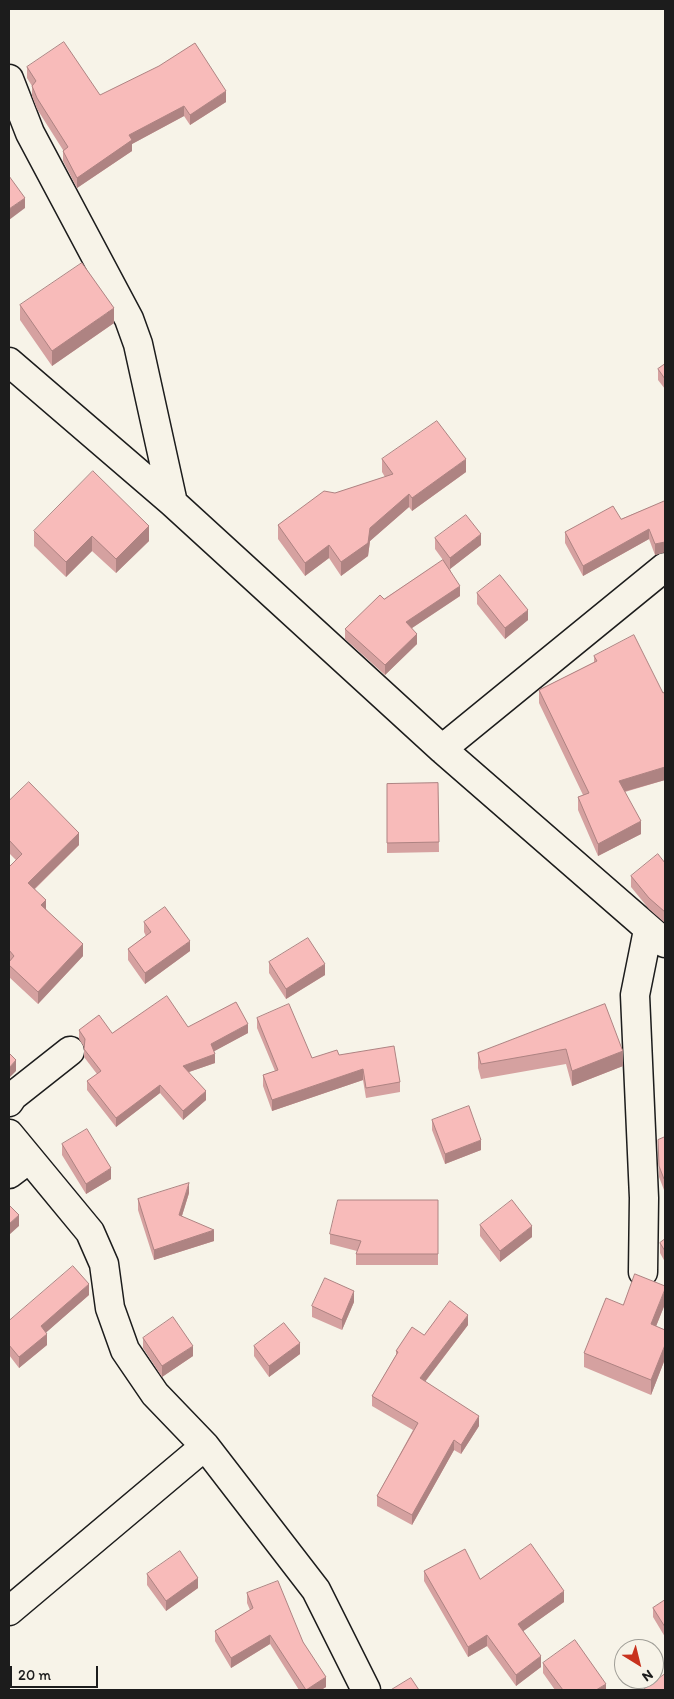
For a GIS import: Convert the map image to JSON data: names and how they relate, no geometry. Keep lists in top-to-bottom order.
{
  "scale_bar": "20 m",
  "north": "bottom right"
}
